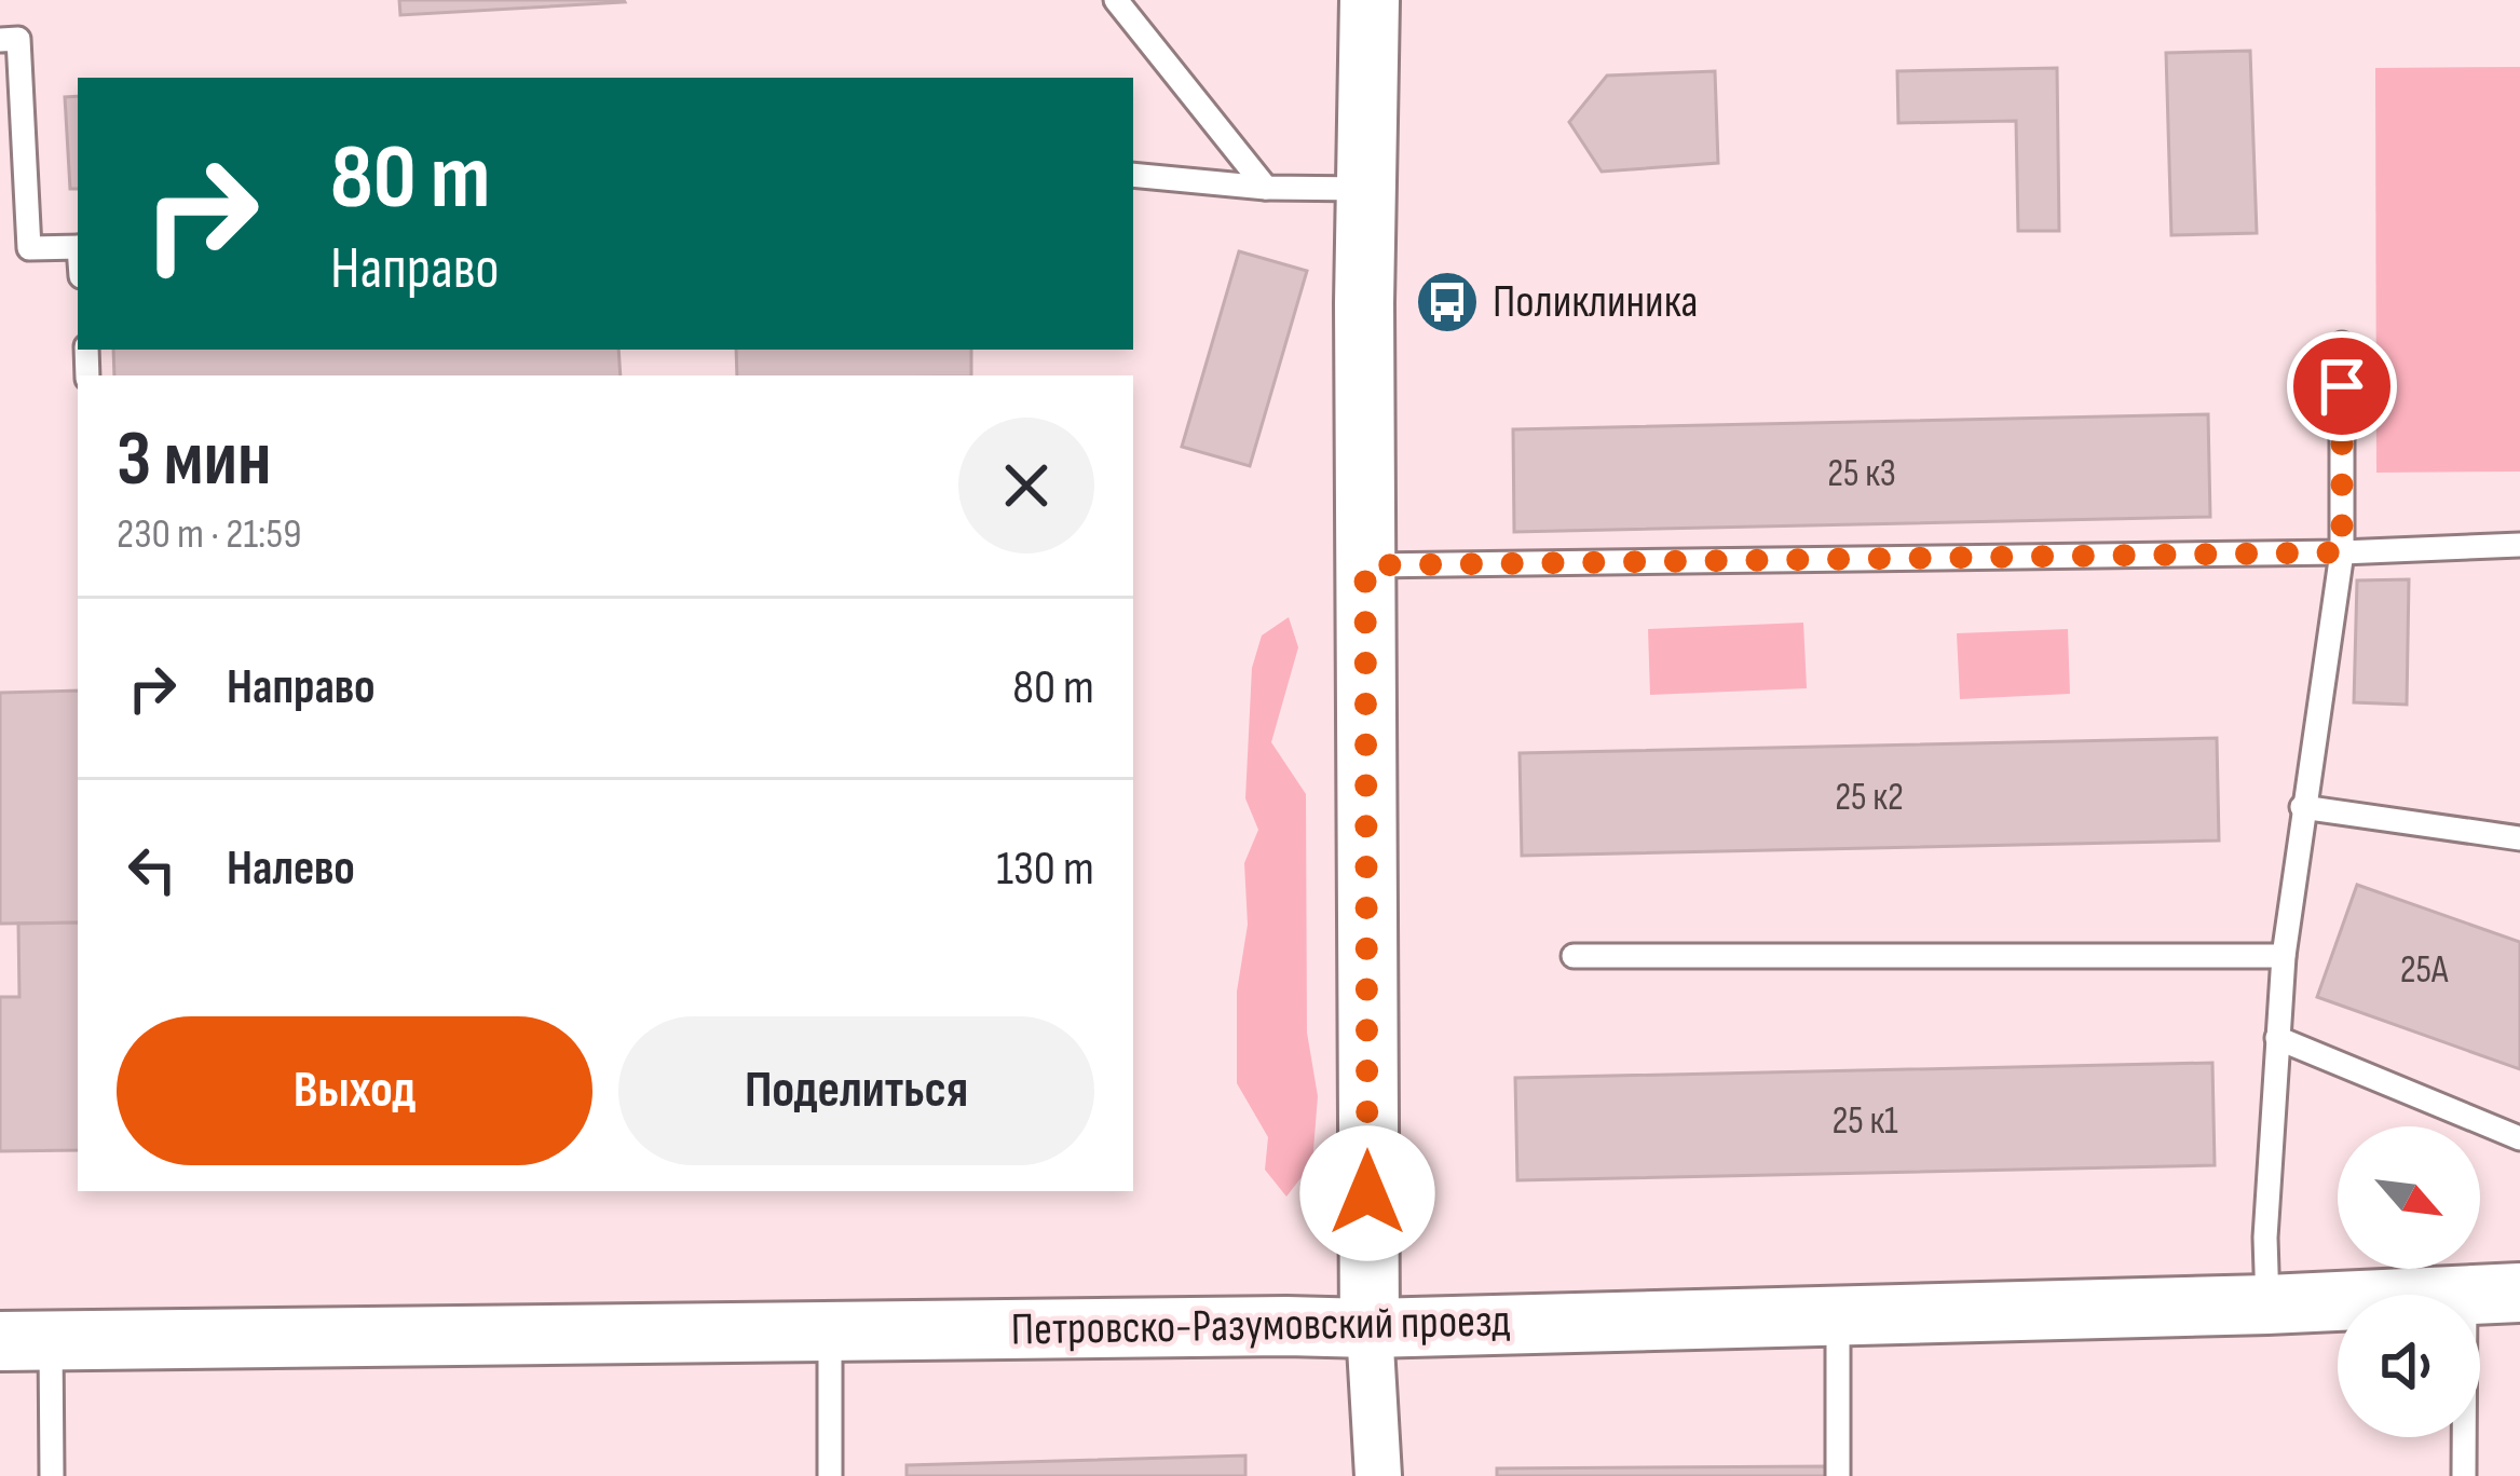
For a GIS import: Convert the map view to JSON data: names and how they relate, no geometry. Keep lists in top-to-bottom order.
{
  "streets": {
    "street": ["Петровско-Разумовский проезд"]
  },
  "places": {
    "bus stop": ["Поликлиника"]
  },
  "house_numbers": [
    "25 к3",
    "25 к2",
    "25А",
    "25 к1"
  ],
  "north": "bottom right",
  "page": {
    "turn": ["80 m", "Направо"],
    "heading": ["3 мин", "230 m · 21:59"],
    "list": [
      {
        "name": "Направо",
        "value": "80 m"
      },
      {
        "name": "Налево",
        "value": "130 m"
      }
    ],
    "buttons": ["Выход", "Поделиться"]
  }
}
